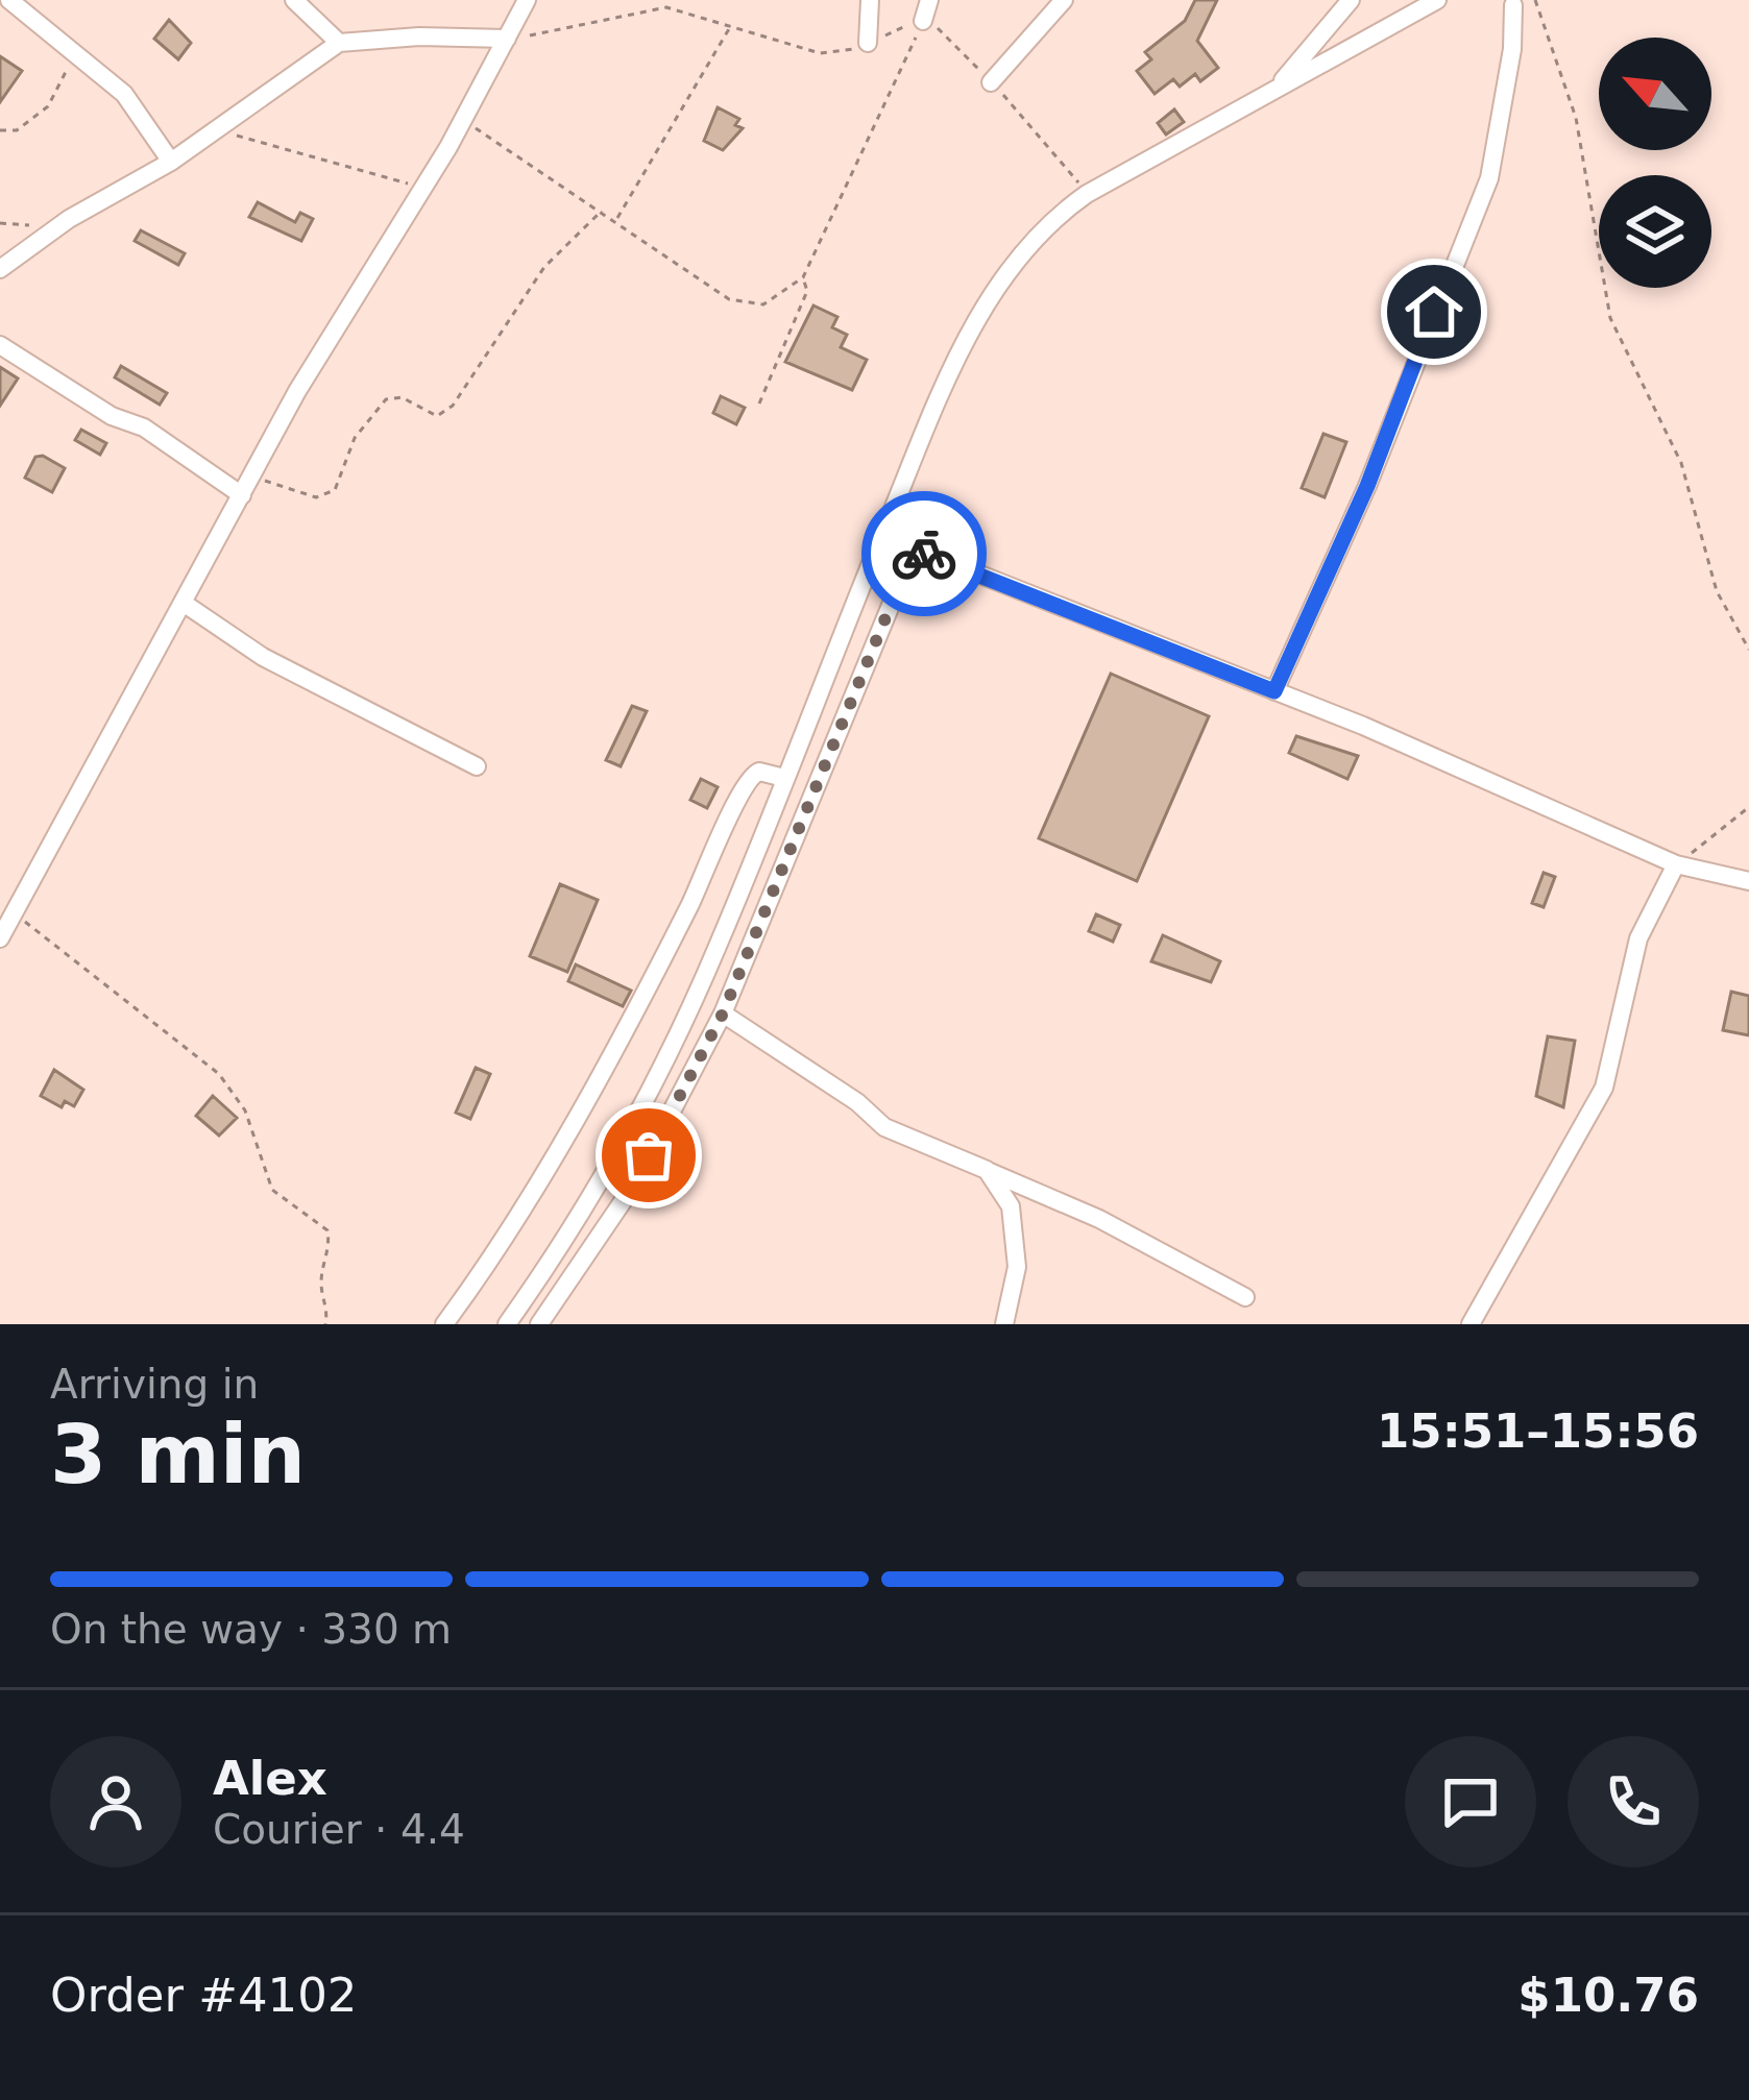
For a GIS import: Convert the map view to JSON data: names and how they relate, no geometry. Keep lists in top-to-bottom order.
{
  "north": "top left",
  "page": {
    "heading": ["3 min", "Arriving in", "15:51–15:56"],
    "panel": [
      "Alex",
      "Courier · 4.4",
      "Order #4102",
      "$10.76"
    ],
    "bar": "On the way · 330 m"
  }
}
